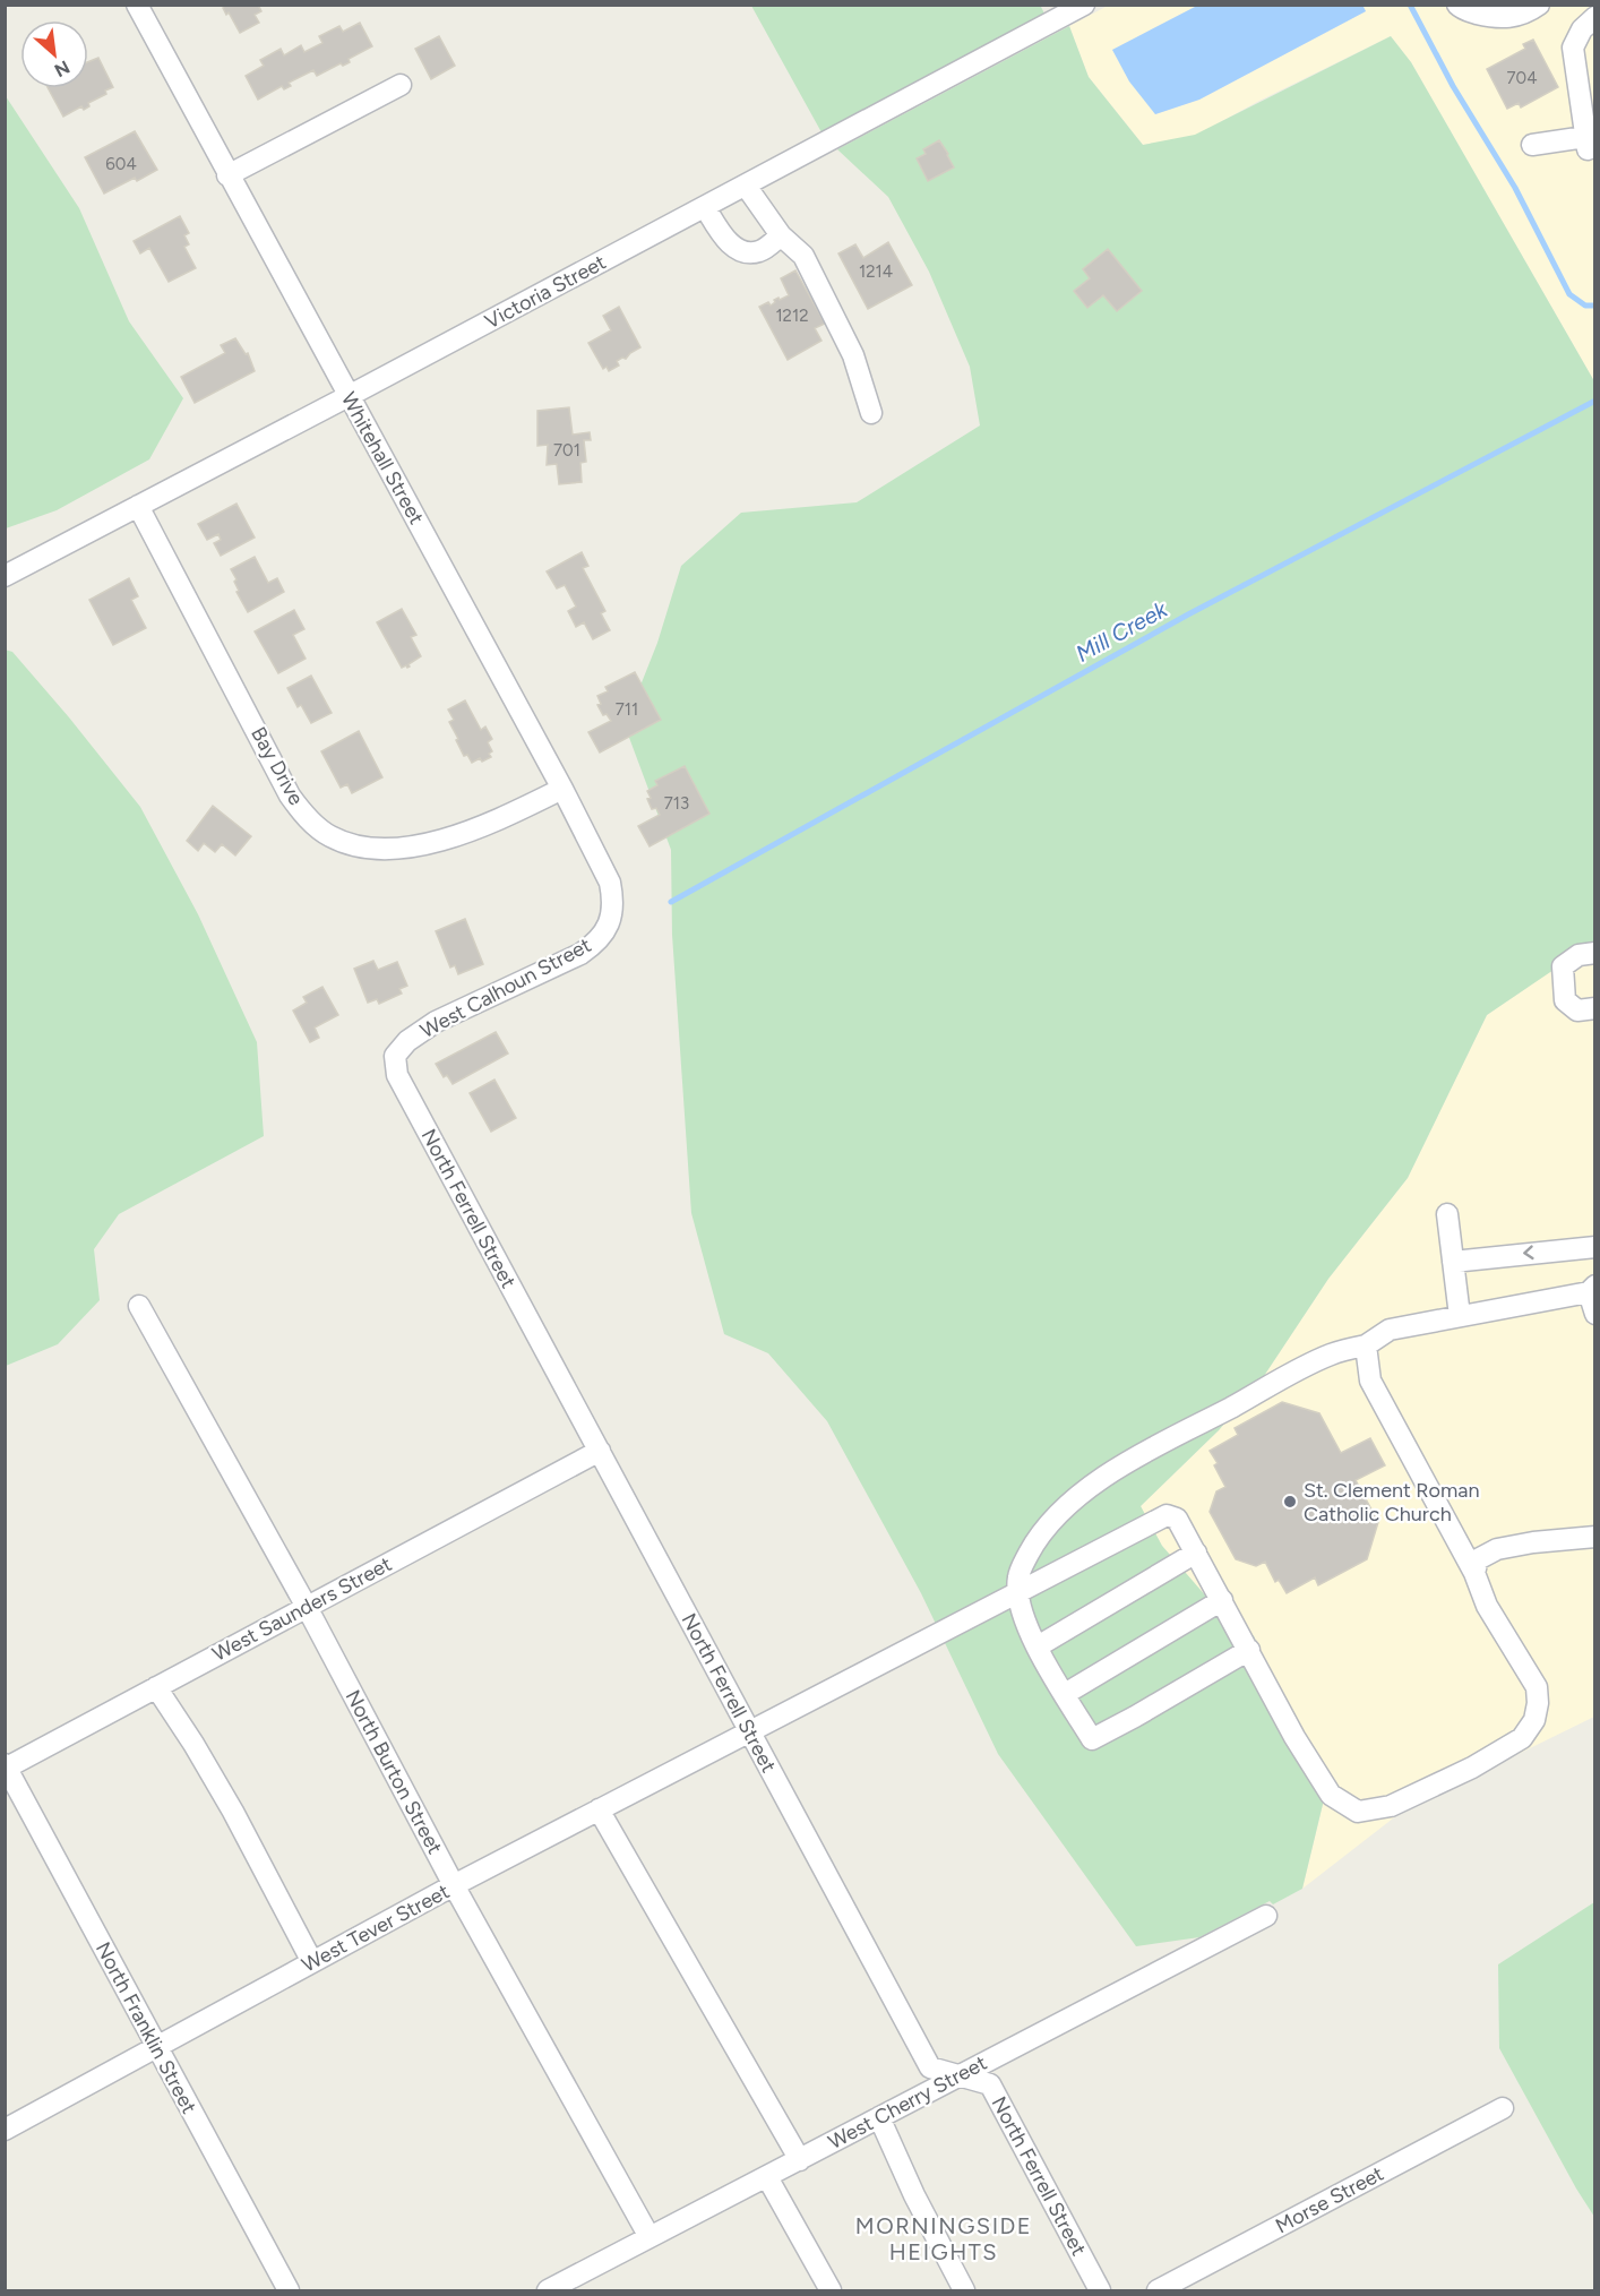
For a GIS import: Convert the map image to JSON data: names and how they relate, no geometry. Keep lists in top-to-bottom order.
{
  "streets": {
    "street": [
      "Victoria Street",
      "Whitehall Street",
      "Bay Drive",
      "West Calhoun Street",
      "North Ferrell Street",
      "West Saunders Street",
      "North Burton Street",
      "West Tever Street",
      "North Franklin Street",
      "West Cherry Street",
      "Morse Street"
    ]
  },
  "crossings": [
    ["Victoria Street", "Whitehall Street"],
    ["Victoria Street", "Bay Drive"],
    ["Whitehall Street", "Bay Drive"],
    ["Whitehall Street", "West Calhoun Street"],
    ["West Calhoun Street", "North Ferrell Street"],
    ["North Ferrell Street", "West Saunders Street"],
    ["North Ferrell Street", "West Tever Street"],
    ["North Ferrell Street", "West Cherry Street"],
    ["West Saunders Street", "North Burton Street"],
    ["West Saunders Street", "North Franklin Street"],
    ["North Burton Street", "West Tever Street"],
    ["North Burton Street", "West Cherry Street"],
    ["West Tever Street", "North Franklin Street"]
  ],
  "districts": ["MORNINGSIDE HEIGHTS"],
  "water": ["Mill Creek"],
  "places": ["St. Clement Roman Catholic Church"],
  "house_numbers": [
    "704",
    "604",
    "1214",
    "1212",
    "701",
    "711",
    "713"
  ],
  "north": "bottom right"
}
